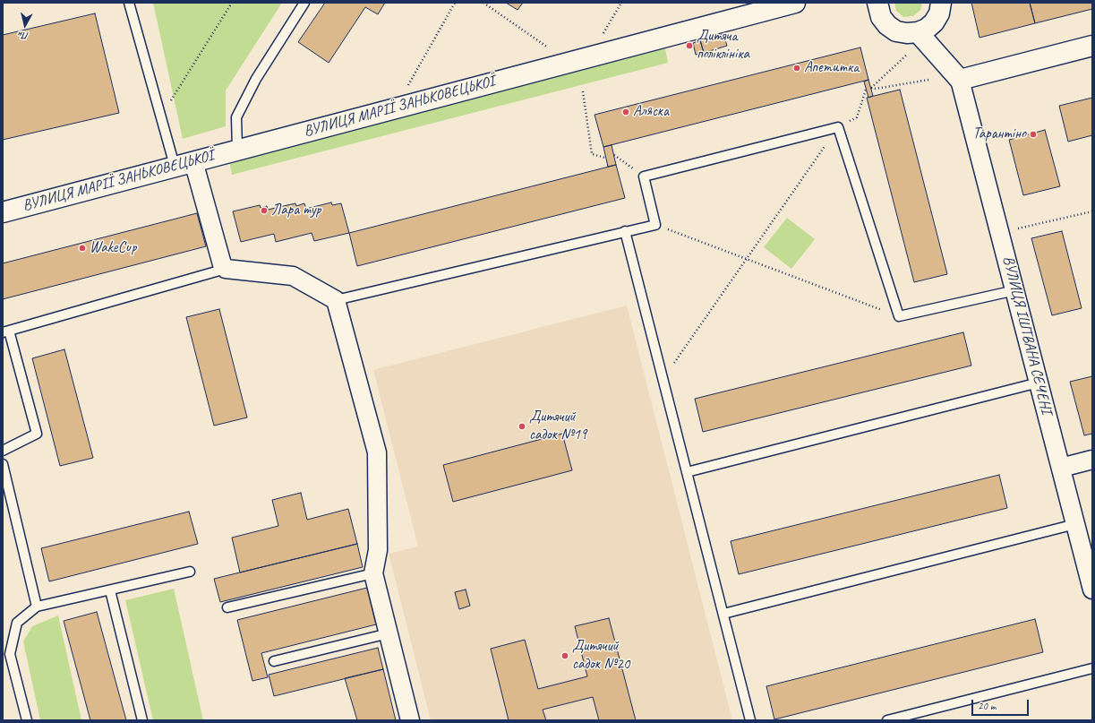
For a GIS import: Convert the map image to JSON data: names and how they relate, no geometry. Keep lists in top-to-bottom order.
{
  "streets": {
    "street": ["ВУЛИЦЯ МАРІЇ ЗАНЬКОВЕЦЬКОЇ", "ВУЛИЦЯ ІШТВАНА СЕЧЕНІ"]
  },
  "places": [
    "Дитяча поліклініка",
    "Апетитка",
    "Аляска",
    "Тарантіно",
    "Лара тур",
    "WakeCup",
    "Дитячий садок №19",
    "Дитячий садок №20"
  ],
  "scale_bar": "20 m",
  "north": "bottom"
}
